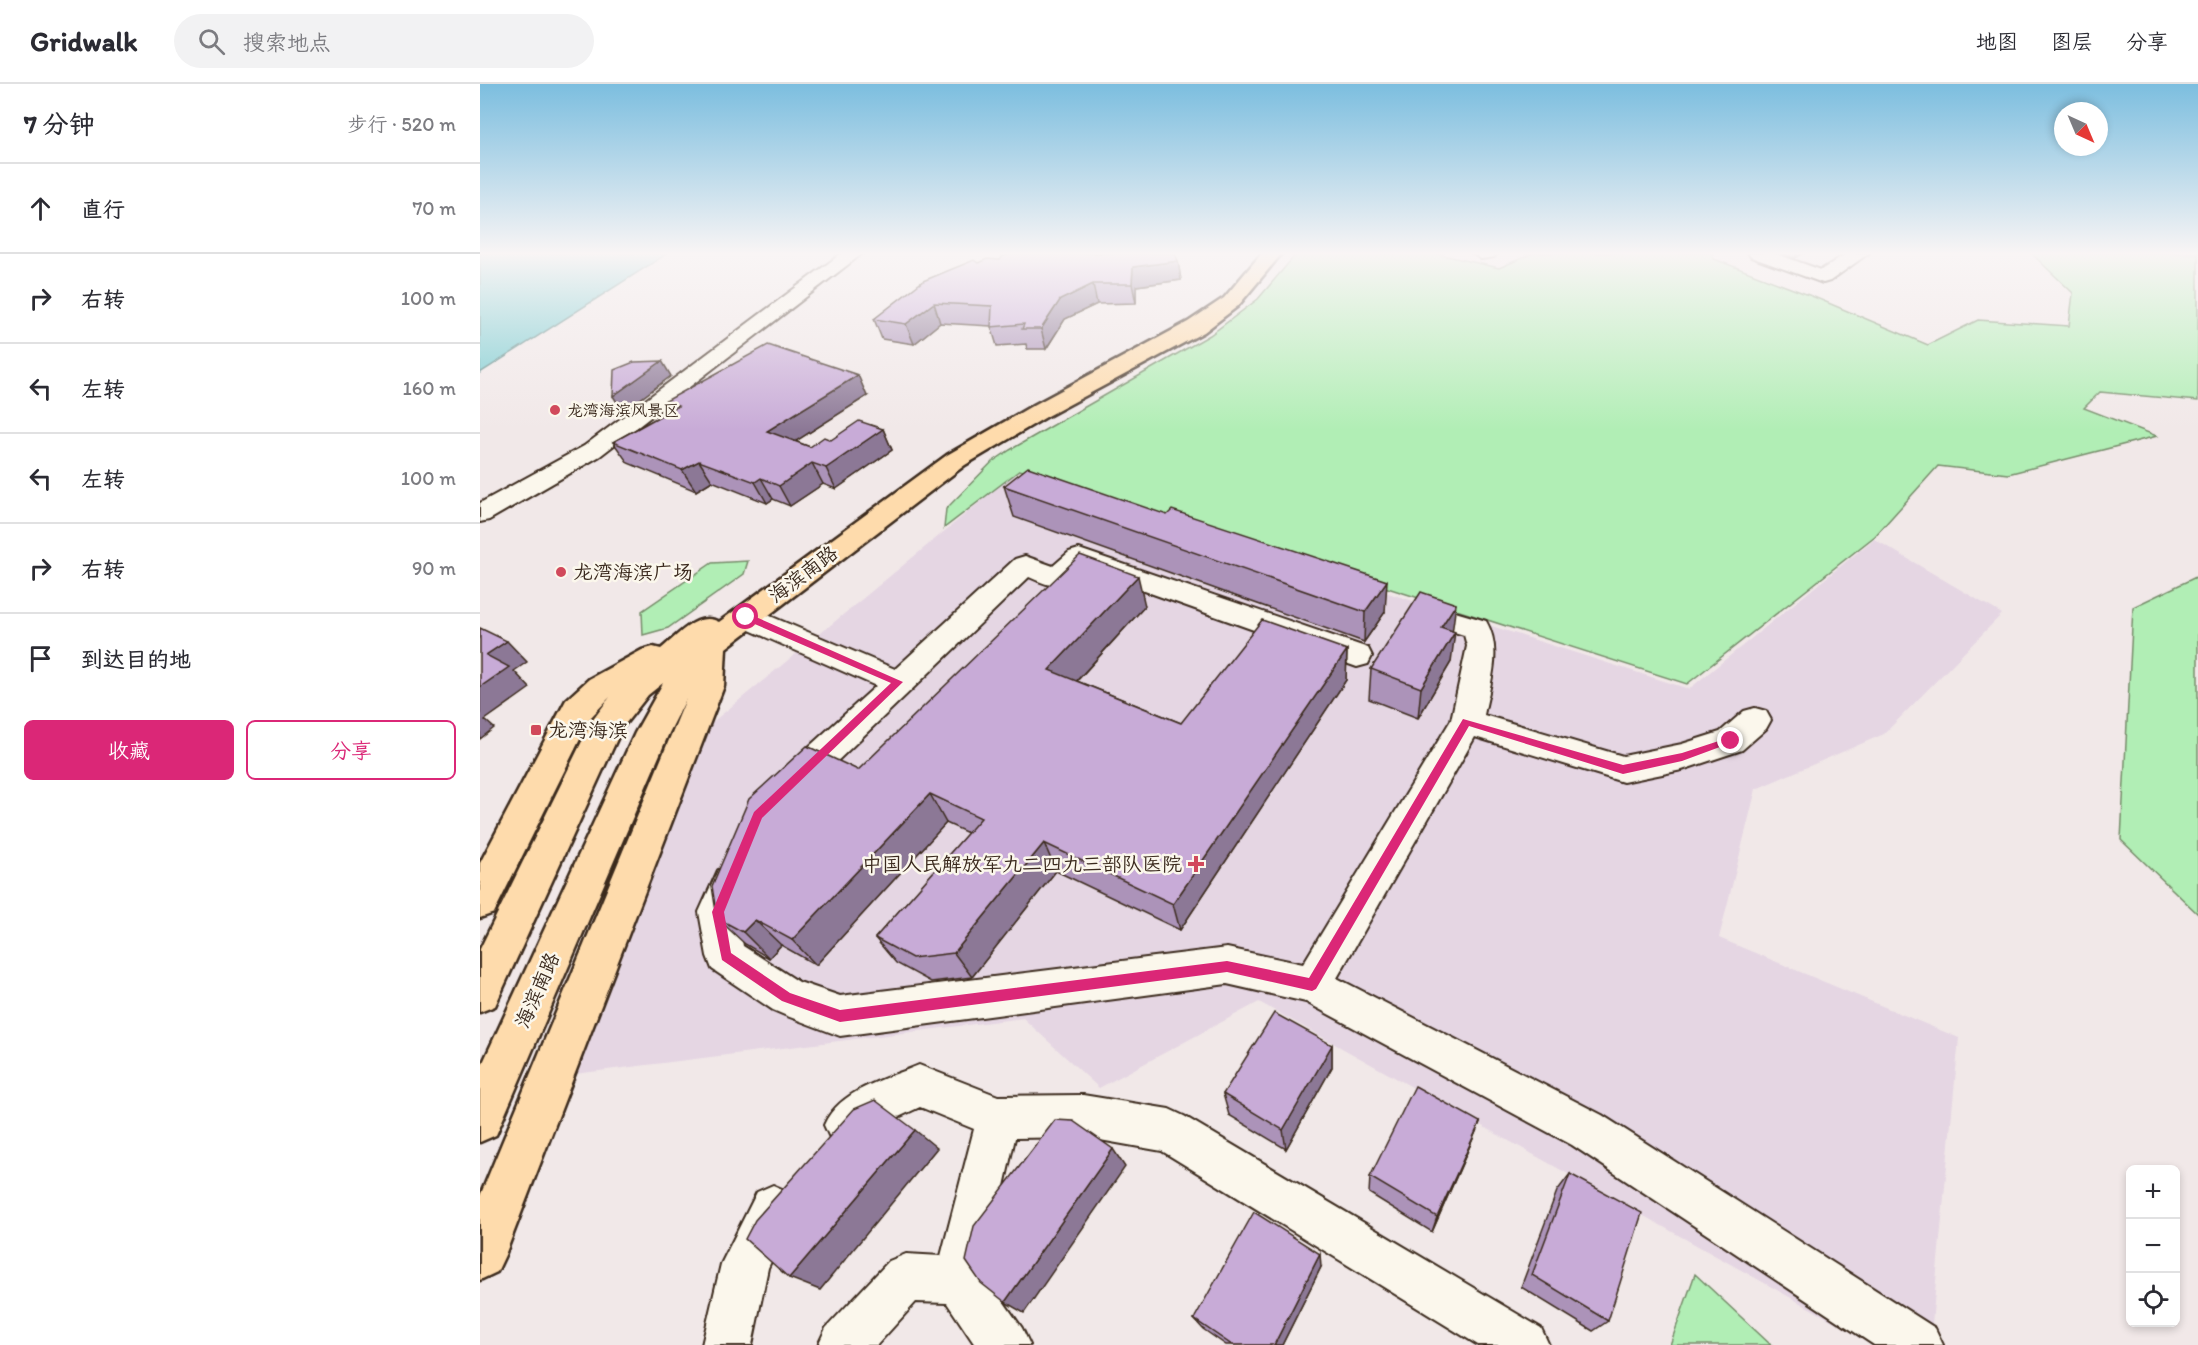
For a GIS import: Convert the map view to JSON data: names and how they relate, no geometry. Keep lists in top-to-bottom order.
{
  "streets": {
    "highway": ["海滨南路"]
  },
  "places": {
    "other": ["龙湾海滨风景区", "龙湾海滨广场"],
    "transit": ["龙湾海滨"],
    "health": ["中国人民解放军九二四九三部队医院"]
  },
  "north": "bottom right",
  "page": {
    "header": "Gridwalk",
    "search": "搜索地点",
    "nav": ["地图", "图层", "分享"],
    "heading": ["7 分钟", "步行 · 520 m"],
    "list": [
      ["直行", "70 m"],
      ["右转", "100 m"],
      ["左转", "160 m"],
      ["左转", "100 m"],
      ["右转", "90 m"],
      "到达目的地"
    ],
    "buttons": ["收藏", "分享"],
    "map_buttons": ["+", "−"]
  }
}
